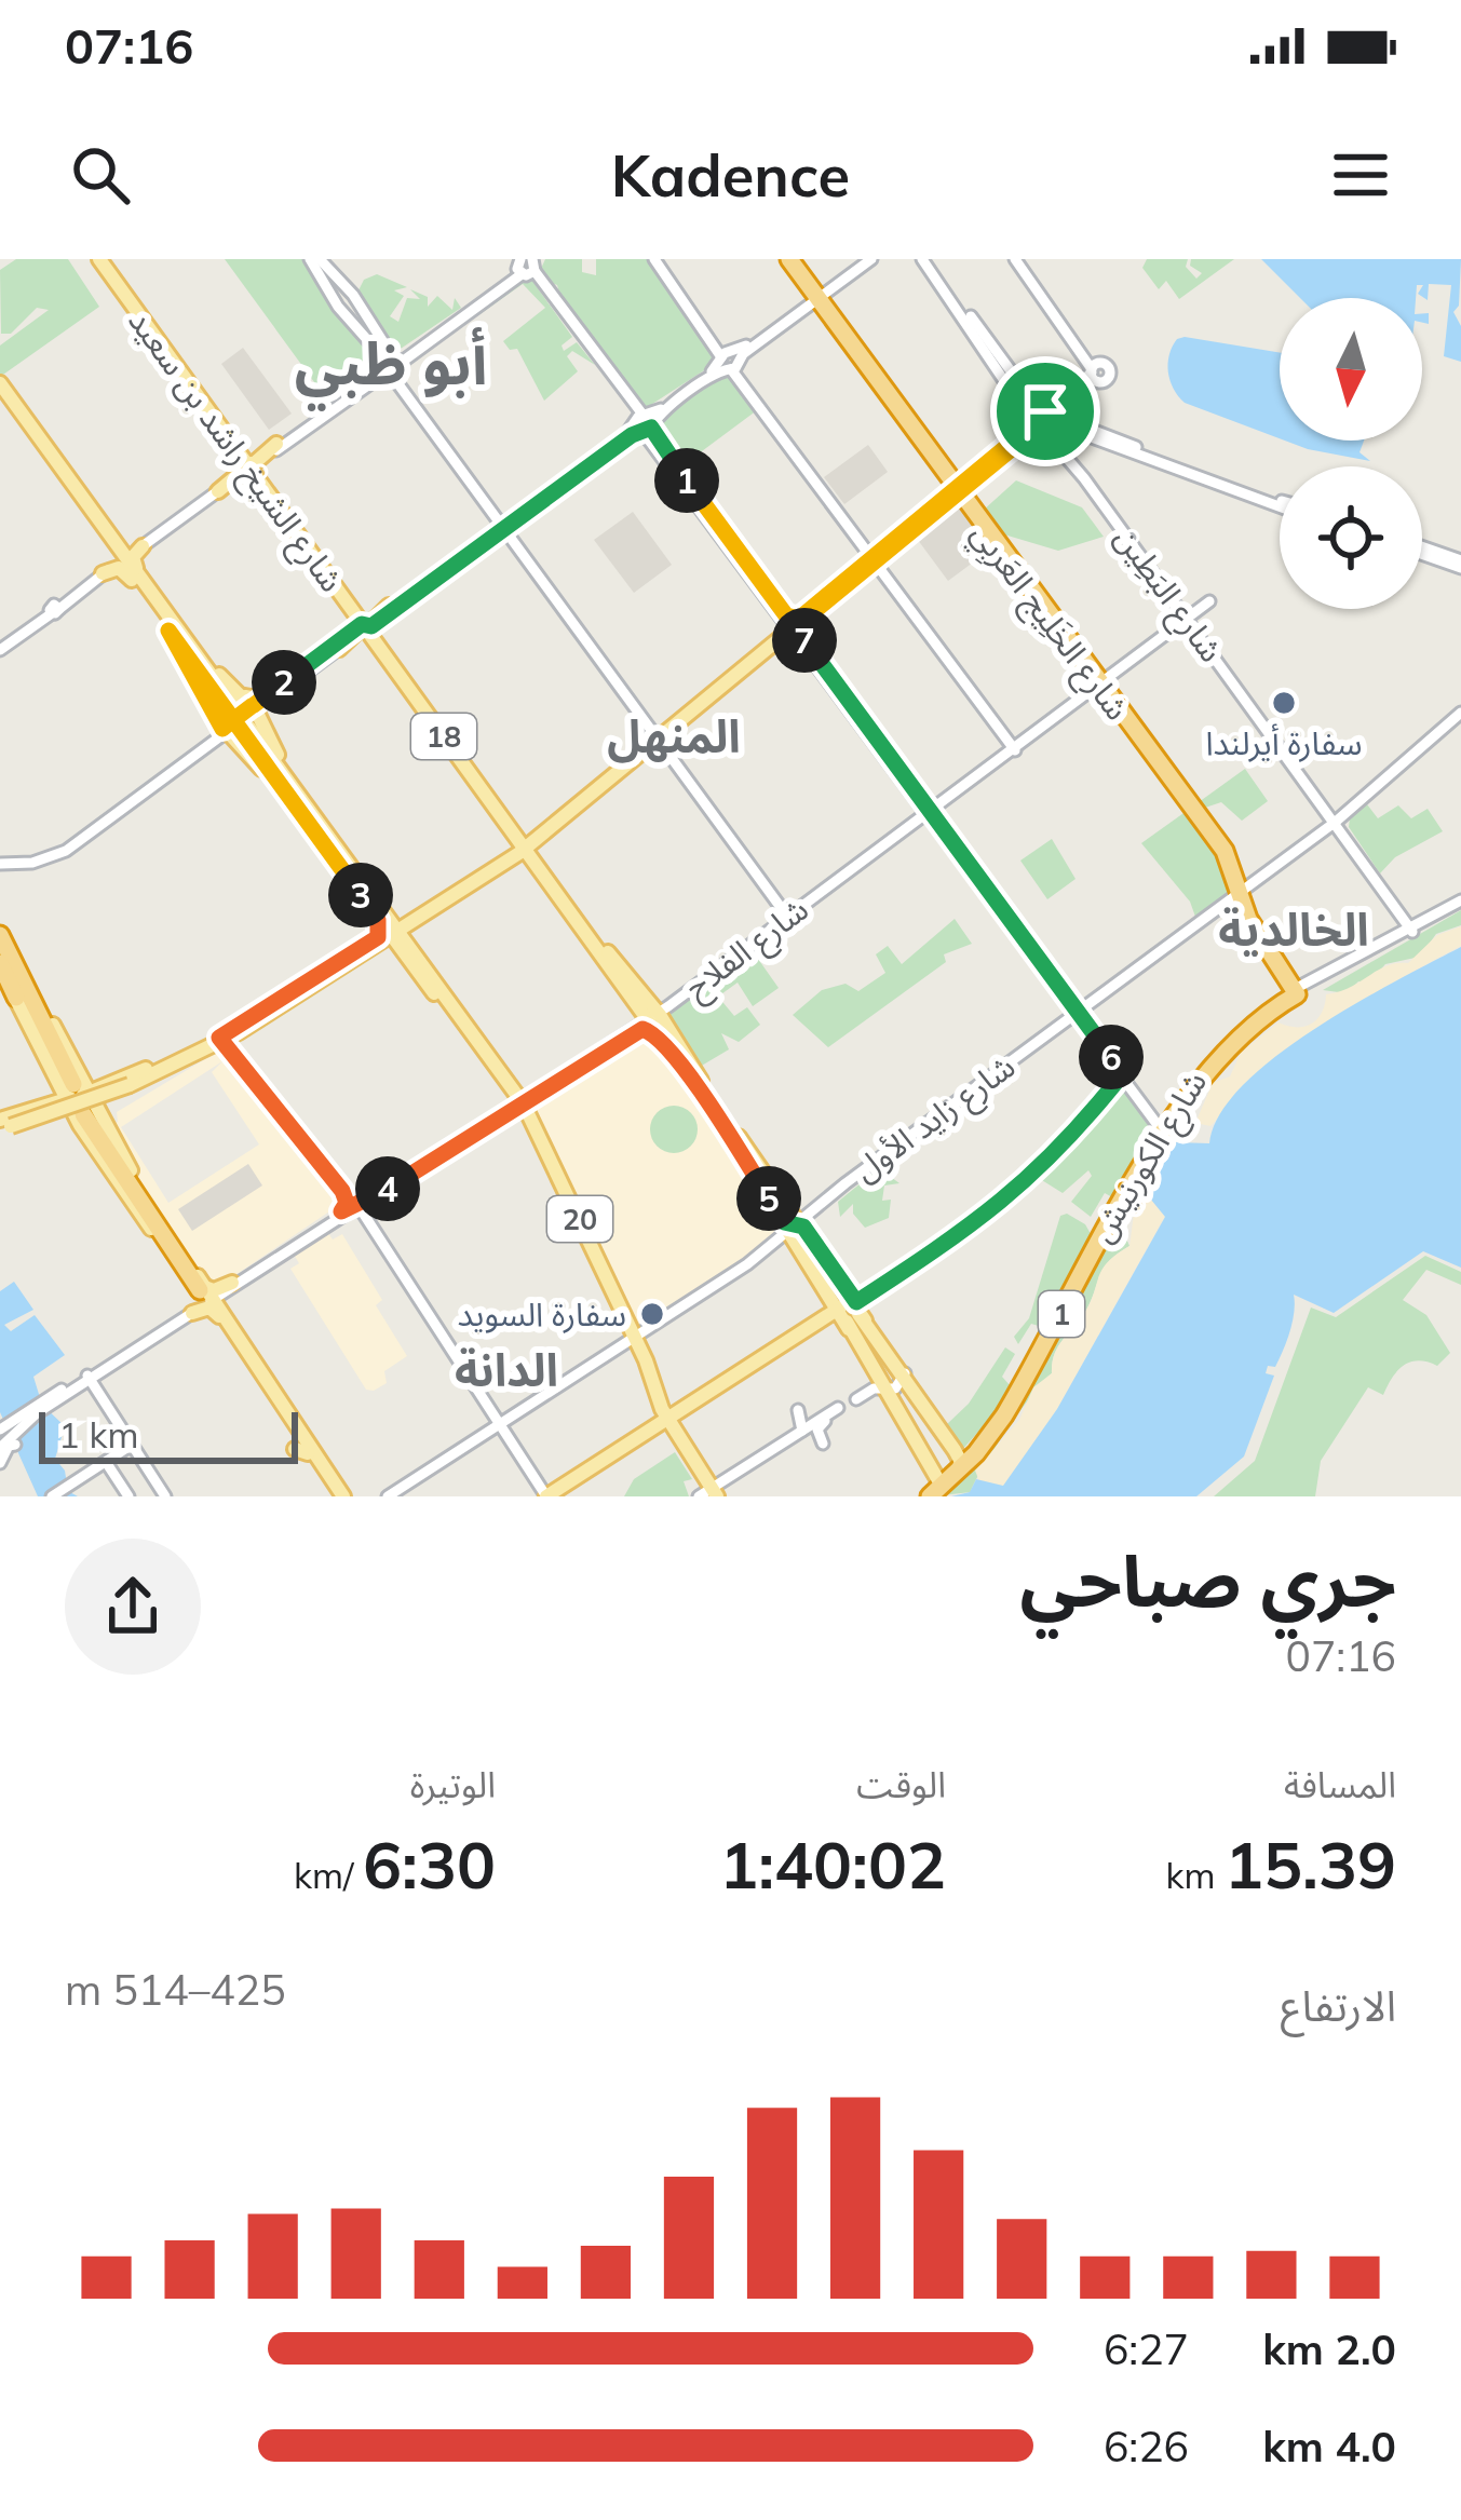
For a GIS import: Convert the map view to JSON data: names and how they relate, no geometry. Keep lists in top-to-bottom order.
{
  "streets": {
    "highway": ["شارع الخَلِيج العَربِي", "شارع الكورنيش", "1"],
    "main road": [
      "شارع الشيخ راشد بن سعيد",
      "شارع البَطِين",
      "18",
      "شارع الفلاح",
      "شارع زايد الأول",
      "20"
    ]
  },
  "crossings": [
    ["شارع الشيخ راشد بن سعيد", "شارع الفلاح"],
    ["شارع الشيخ راشد بن سعيد", "شارع زايد الأول"],
    ["شارع الشيخ راشد بن سعيد", "شارع الكورنيش"],
    ["شارع البَطِين", "شارع الفلاح"],
    ["شارع البَطِين", "شارع زايد الأول"],
    ["شارع البَطِين", "شارع الكورنيش"],
    ["شارع الخَلِيج العَربِي", "شارع الفلاح"],
    ["شارع الخَلِيج العَربِي", "شارع زايد الأول"],
    ["شارع الخَلِيج العَربِي", "شارع الكورنيش"],
    ["شارع الفلاح", "20"],
    ["شارع زايد الأول", "20"]
  ],
  "districts": [
    "أبو ظبي",
    "المنهل",
    "الخالدية",
    "الدانة"
  ],
  "places": ["سفارة أيرلندا", "سفارة السويد"],
  "scale_bar": "1 km",
  "north": "bottom",
  "page": {
    "status": "07:16",
    "header": "Kadence",
    "pins": [
      "1",
      "7",
      "2",
      "3",
      "6",
      "4",
      "5"
    ],
    "scale": "1 km",
    "heading": ["جري صباحي", "07:16"],
    "stats": [
      ["المسافة", "15.39 km"],
      ["الوقت", "1:40:02"],
      ["الوتيرة", "6:30 /km"]
    ],
    "chart": ["الارتفاع", "425–514 m"],
    "list": [
      {
        "name": "2.0 km",
        "note": "6:27"
      },
      {
        "name": "4.0 km",
        "note": "6:26"
      }
    ]
  }
}
